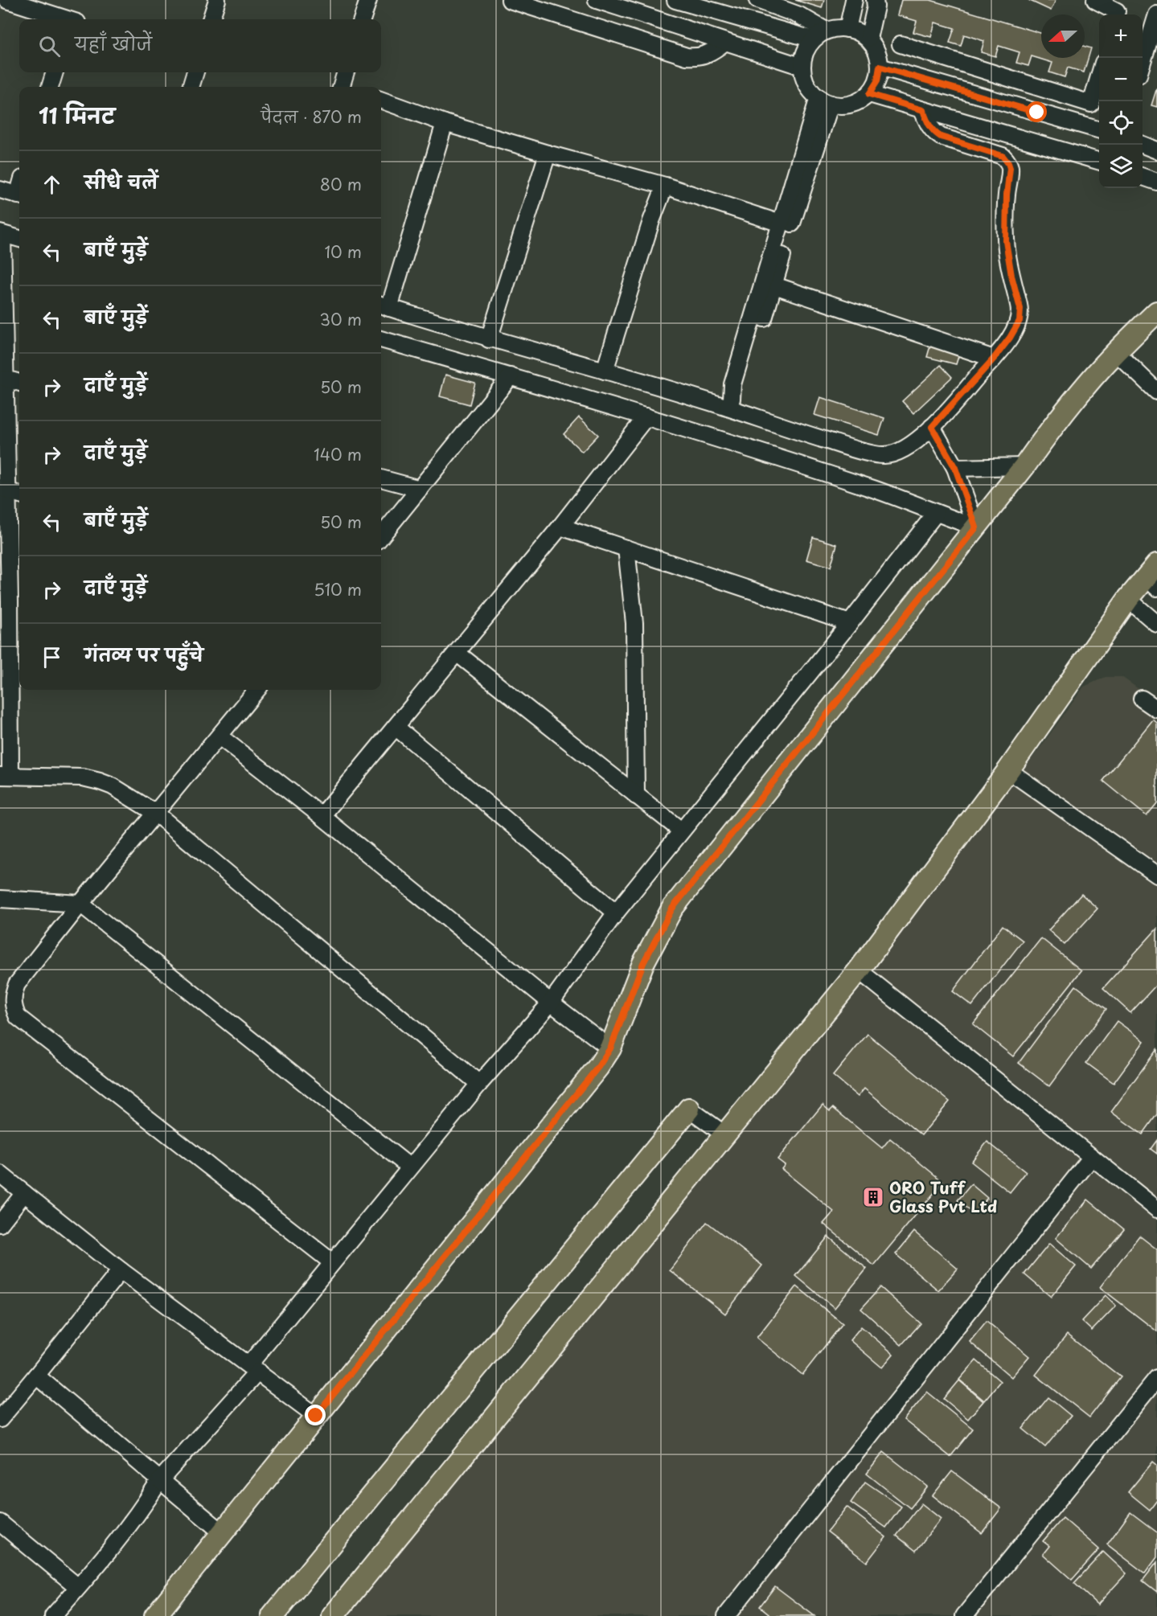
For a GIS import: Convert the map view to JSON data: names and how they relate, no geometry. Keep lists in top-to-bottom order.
{
  "places": {
    "building": ["ORO Tuff Glass Pvt Ltd"]
  },
  "north": "left",
  "page": {
    "map_buttons": ["+", "−"],
    "search": "यहाँ खोजें",
    "heading": ["11 मिनट", "पैदल · 870 m"],
    "list": [
      ["सीधे चलें", "80 m"],
      ["बाएँ मुड़ें", "10 m"],
      ["बाएँ मुड़ें", "30 m"],
      ["दाएँ मुड़ें", "50 m"],
      ["दाएँ मुड़ें", "140 m"],
      ["बाएँ मुड़ें", "50 m"],
      ["दाएँ मुड़ें", "510 m"],
      "गंतव्य पर पहुँचे"
    ]
  }
}
